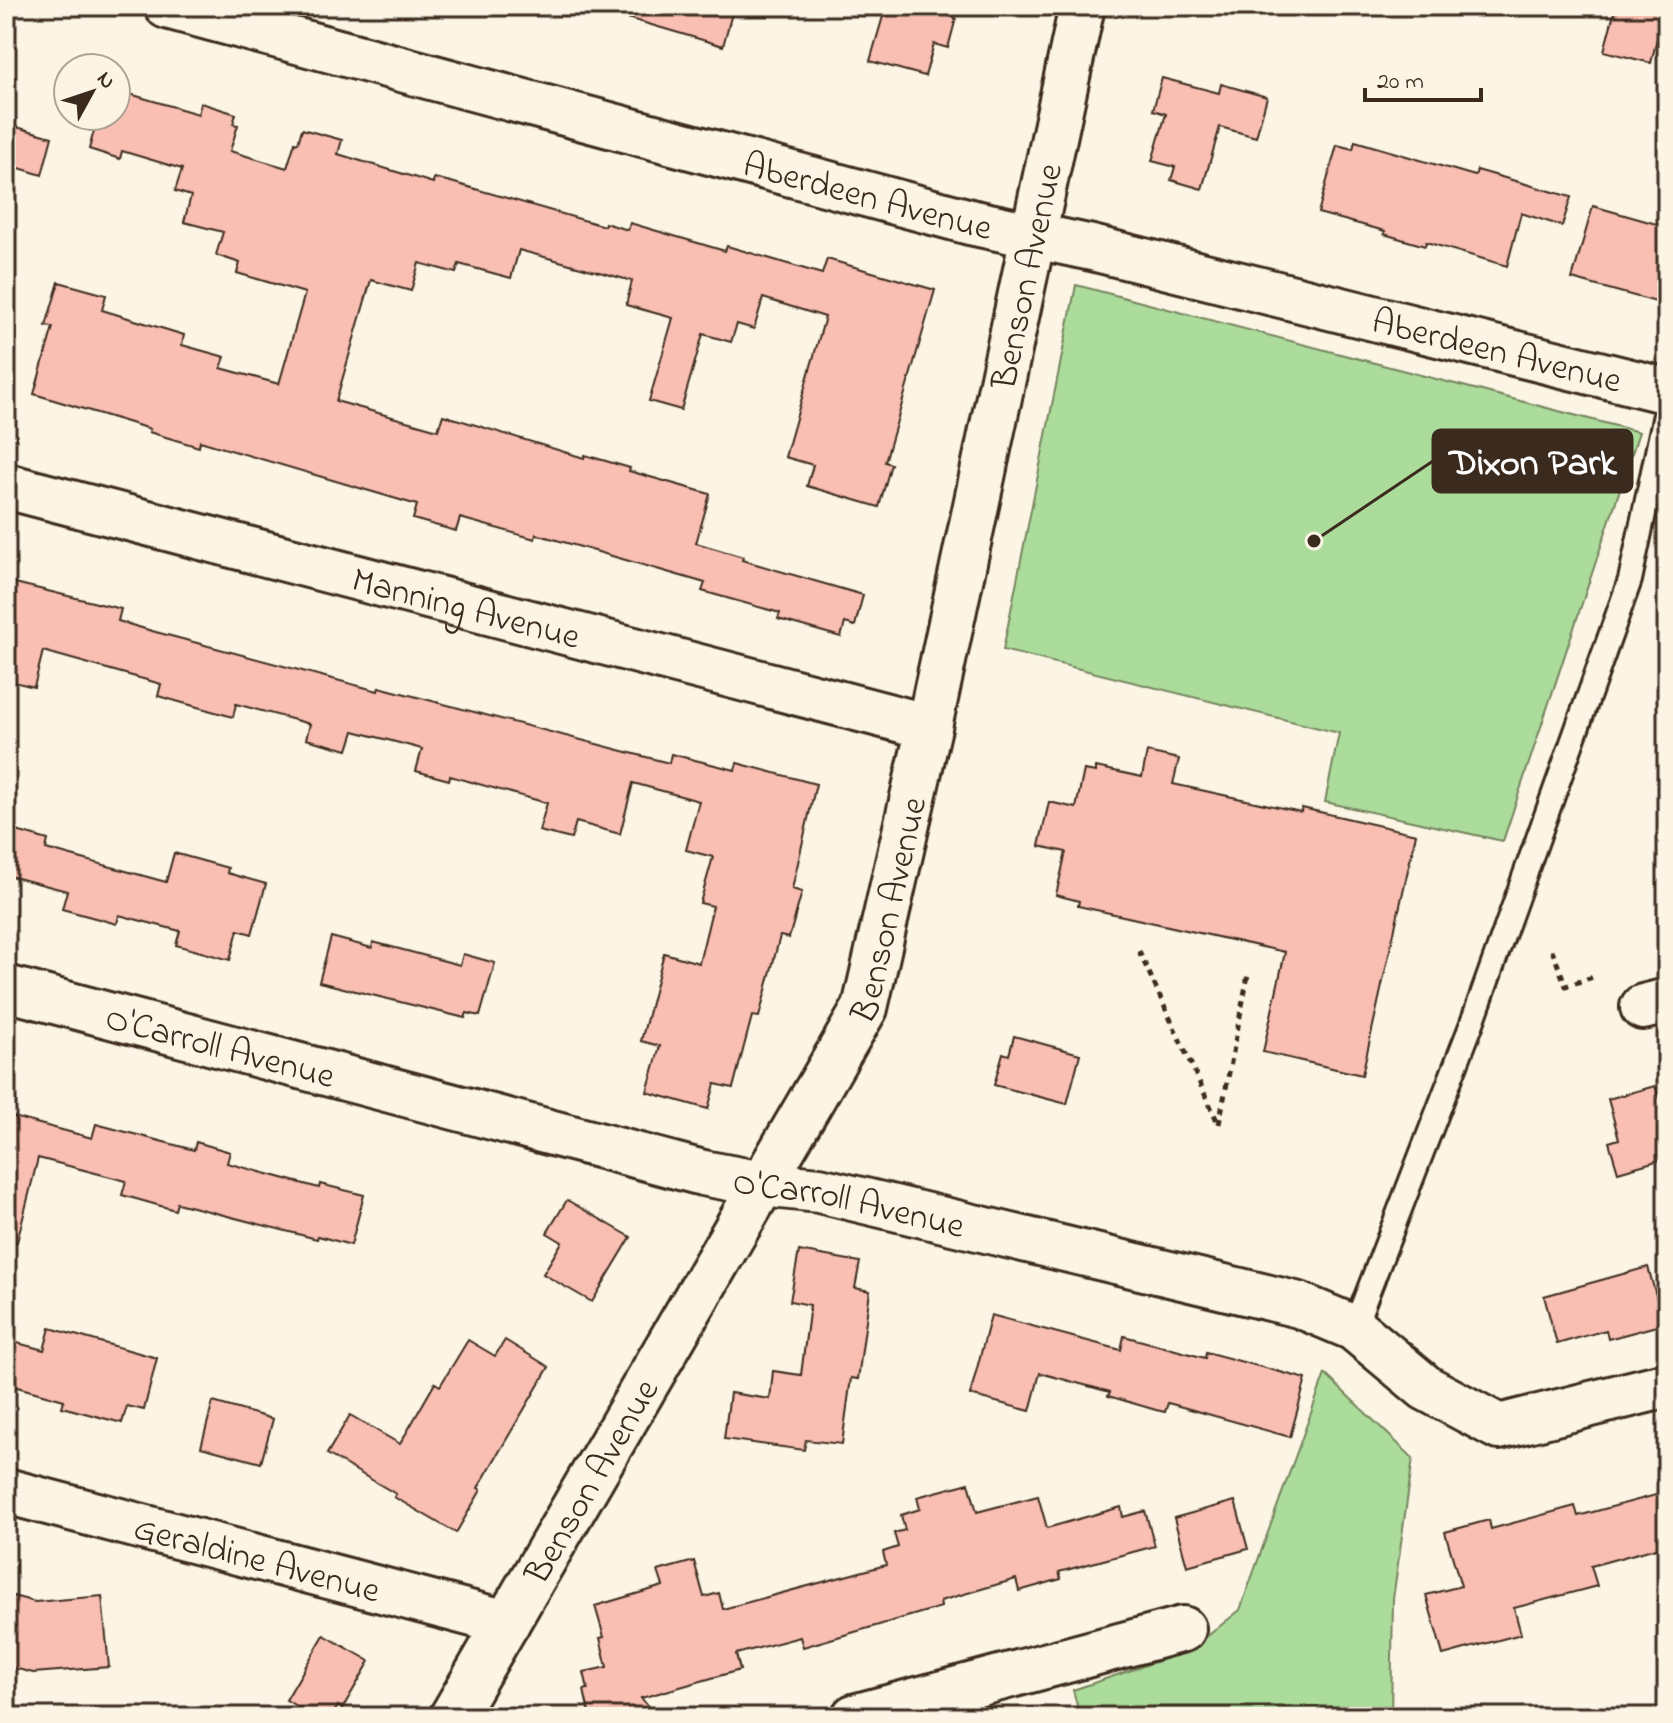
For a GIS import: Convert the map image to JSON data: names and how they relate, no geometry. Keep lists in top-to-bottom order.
{
  "streets": {
    "street": [
      "Aberdeen Avenue",
      "Benson Avenue",
      "Manning Avenue",
      "O'Carroll Avenue",
      "Geraldine Avenue"
    ]
  },
  "crossings": [
    ["Aberdeen Avenue", "Benson Avenue"],
    ["Benson Avenue", "Manning Avenue"],
    ["Benson Avenue", "O'Carroll Avenue"],
    ["Benson Avenue", "Geraldine Avenue"]
  ],
  "places": ["Dixon Park"],
  "scale_bar": "20 m",
  "north": "top right"
}
